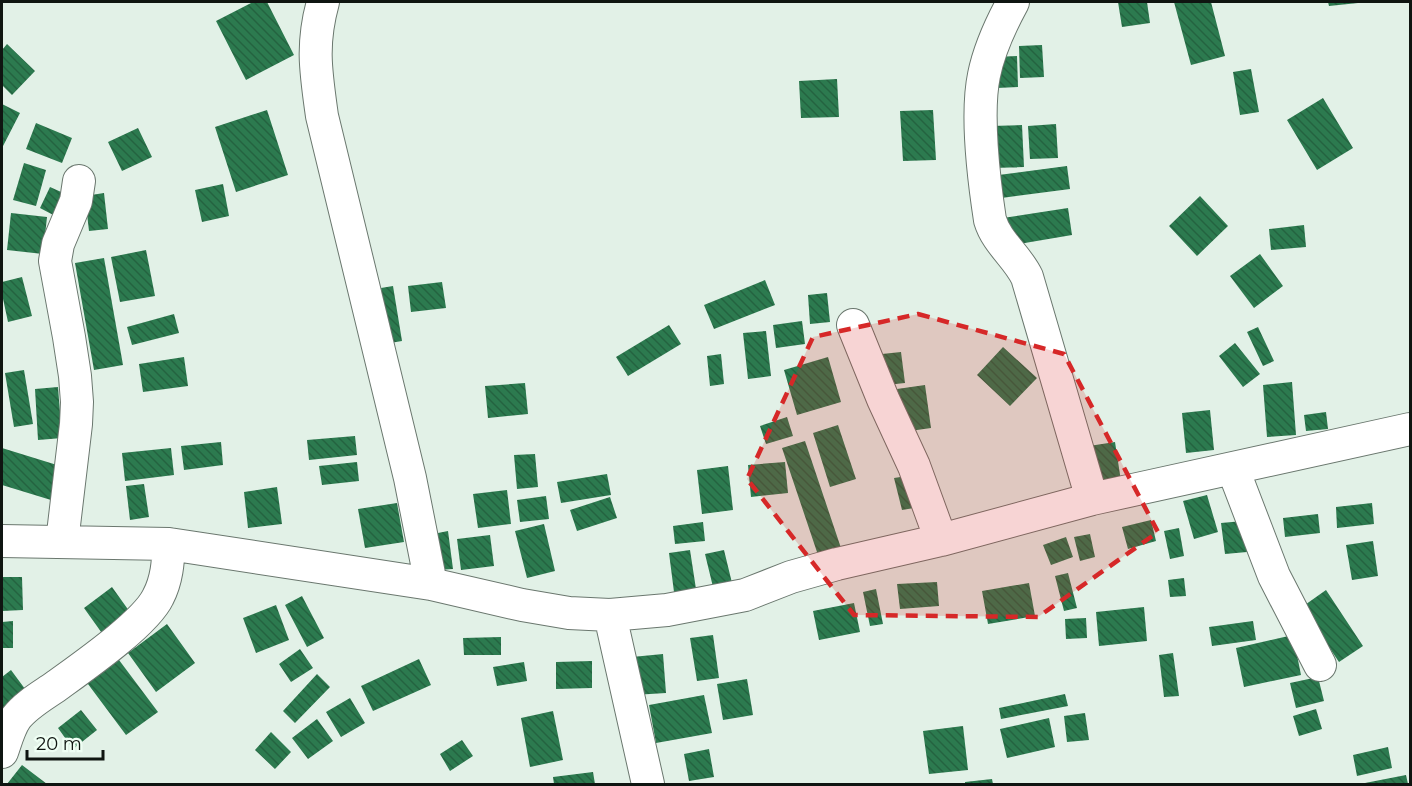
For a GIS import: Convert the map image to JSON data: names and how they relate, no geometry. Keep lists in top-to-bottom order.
{
  "scale_bar": "20 m"
}
